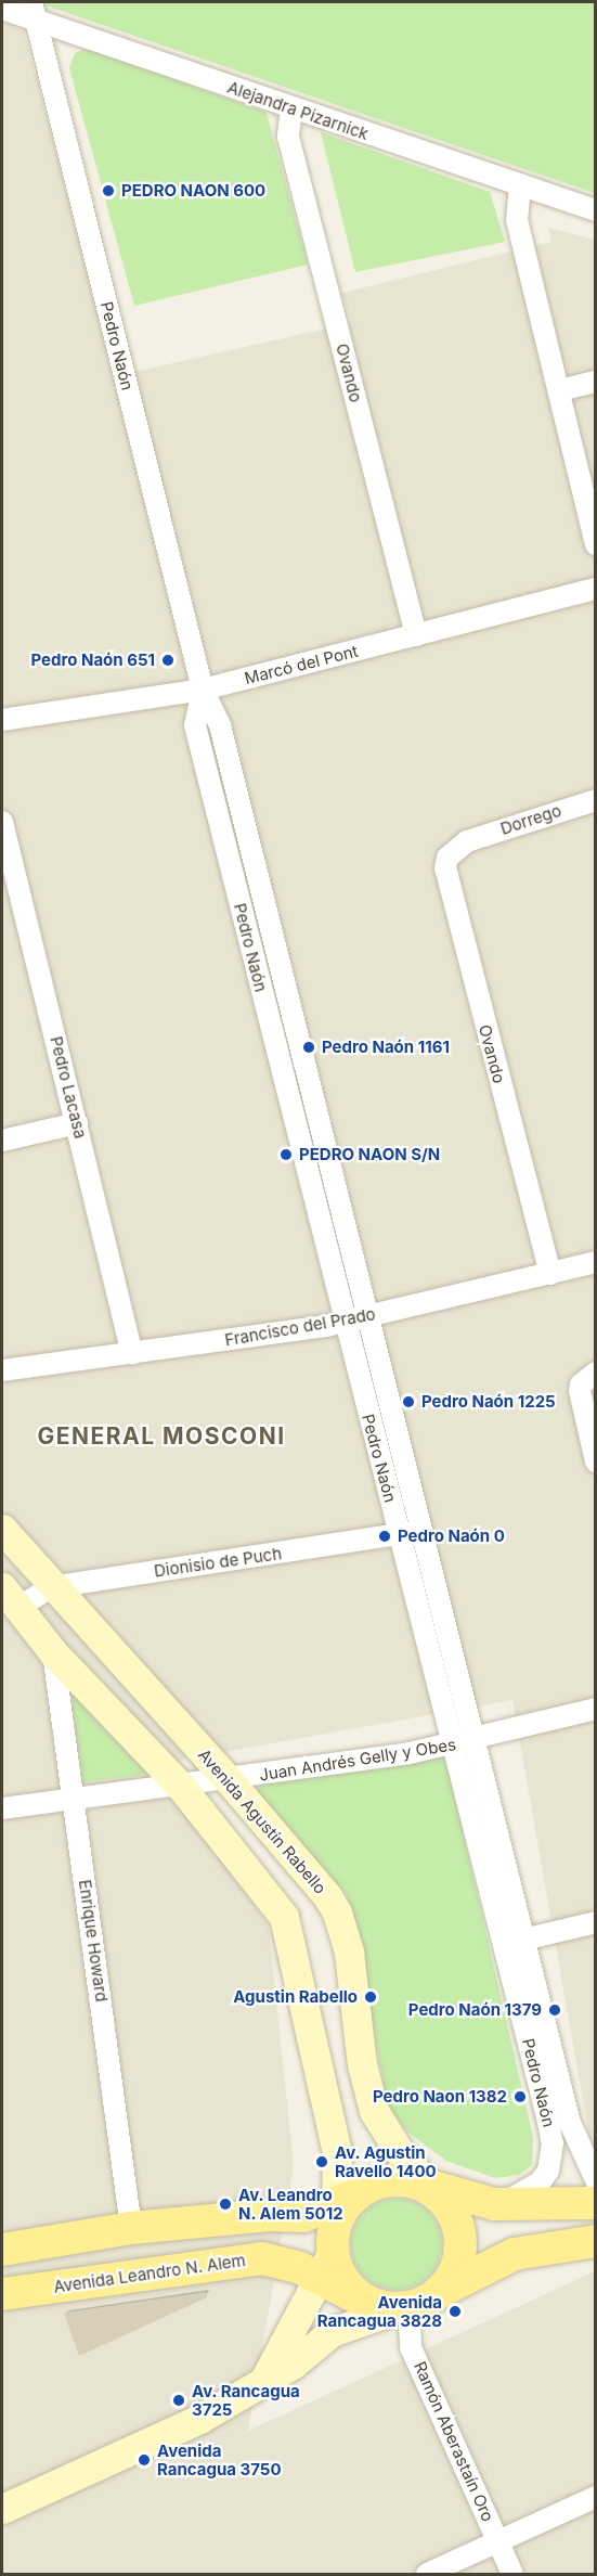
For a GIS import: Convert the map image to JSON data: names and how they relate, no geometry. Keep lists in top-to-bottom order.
{
  "streets": {
    "main road": ["Avenida Agustín Rabello", "Avenida Leandro N. Alem"],
    "street": [
      "Alejandra Pizarnick",
      "Pedro Naón",
      "Ovando",
      "Marcó del Pont",
      "Dorrego",
      "Pedro Lacasa",
      "Francisco del Prado",
      "Dionisio de Puch",
      "Juan Andrés Gelly y Obes",
      "Enrique Howard",
      "Ramón Aberastaín Oro"
    ]
  },
  "crossings": [
    ["Alejandra Pizarnick", "Pedro Naón"],
    ["Alejandra Pizarnick", "Ovando"],
    ["Pedro Naón", "Marcó del Pont"],
    ["Pedro Naón", "Francisco del Prado"],
    ["Pedro Naón", "Dionisio de Puch"],
    ["Pedro Naón", "Juan Andrés Gelly y Obes"],
    ["Ovando", "Marcó del Pont"],
    ["Ovando", "Dorrego"],
    ["Ovando", "Francisco del Prado"],
    ["Pedro Lacasa", "Francisco del Prado"],
    ["Dionisio de Puch", "Avenida Agustín Rabello"],
    ["Juan Andrés Gelly y Obes", "Avenida Agustín Rabello"],
    ["Juan Andrés Gelly y Obes", "Enrique Howard"],
    ["Avenida Agustín Rabello", "Avenida Leandro N. Alem"],
    ["Avenida Agustín Rabello", "Ramón Aberastaín Oro"],
    ["Avenida Leandro N. Alem", "Ramón Aberastaín Oro"]
  ],
  "districts": ["GENERAL MOSCONI"],
  "places": [
    "PEDRO NAON 600",
    "Pedro Naón 651",
    "Pedro Naón 1161",
    "PEDRO NAON S/N",
    "Pedro Naón 1225",
    "Pedro Naón 0",
    "Agustin Rabello",
    "Pedro Naón 1379",
    "Pedro Naon 1382",
    "Av. Agustin Ravello 1400",
    "Av. Leandro N. Alem 5012",
    "Avenida Rancagua 3828",
    "Av. Rancagua 3725",
    "Avenida Rancagua 3750"
  ]
}
